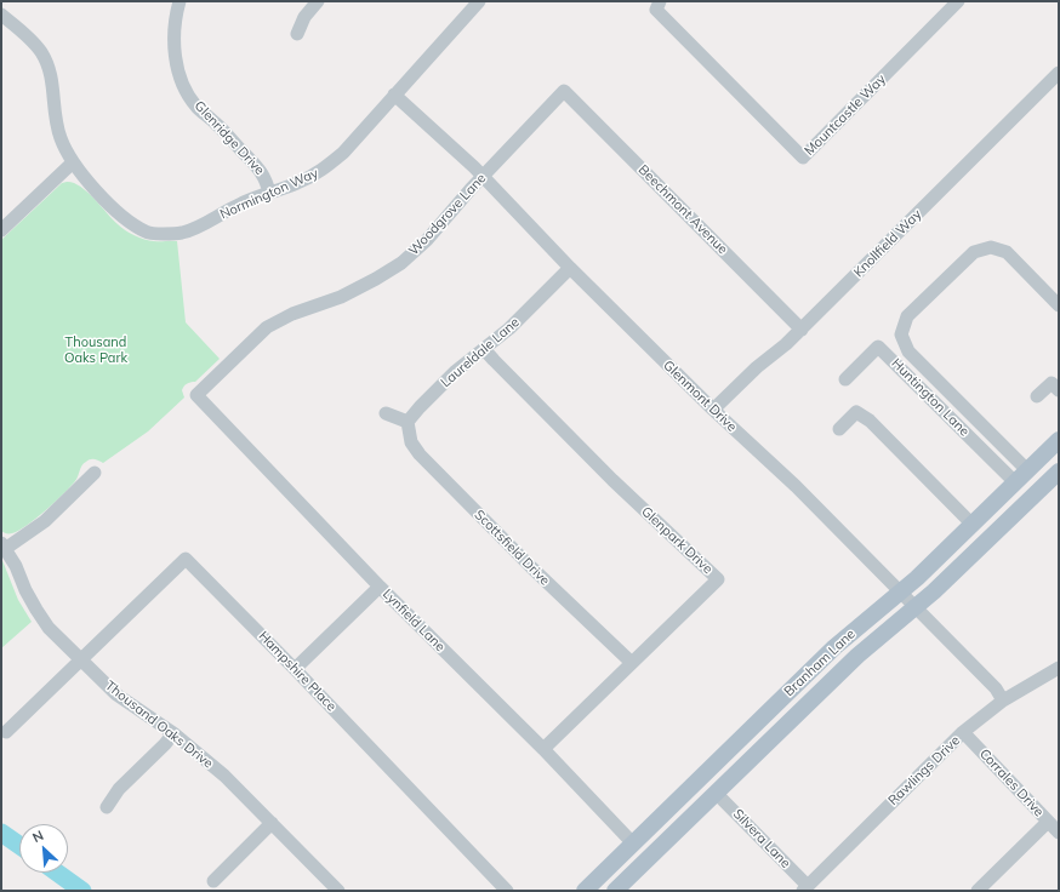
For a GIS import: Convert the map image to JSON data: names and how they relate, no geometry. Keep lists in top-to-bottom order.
{
  "streets": {
    "main road": ["Branham Lane"],
    "street": [
      "Mountcastle Way",
      "Glenridge Drive",
      "Normington Way",
      "Beechmont Avenue",
      "Woodgrove Lane",
      "Knollfield Way",
      "Laureldale Lane",
      "Glenmont Drive",
      "Huntington Lane",
      "Glenpark Drive",
      "Scottsfield Drive",
      "Lynfield Lane",
      "Hampshire Place",
      "Thousand Oaks Drive",
      "Rawlings Drive",
      "Corrales Drive",
      "Silvera Lane"
    ]
  },
  "crossings": [
    ["Glenridge Drive", "Normington Way"],
    ["Normington Way", "Glenmont Drive"],
    ["Beechmont Avenue", "Woodgrove Lane"],
    ["Beechmont Avenue", "Knollfield Way"],
    ["Woodgrove Lane", "Glenmont Drive"],
    ["Woodgrove Lane", "Lynfield Lane"],
    ["Knollfield Way", "Glenmont Drive"],
    ["Laureldale Lane", "Glenmont Drive"],
    ["Laureldale Lane", "Glenpark Drive"],
    ["Laureldale Lane", "Scottsfield Drive"],
    ["Glenmont Drive", "Branham Lane"],
    ["Glenmont Drive", "Rawlings Drive"],
    ["Huntington Lane", "Branham Lane"],
    ["Glenpark Drive", "Scottsfield Drive"],
    ["Glenpark Drive", "Lynfield Lane"],
    ["Lynfield Lane", "Branham Lane"],
    ["Branham Lane", "Silvera Lane"],
    ["Hampshire Place", "Thousand Oaks Drive"],
    ["Rawlings Drive", "Corrales Drive"],
    ["Rawlings Drive", "Silvera Lane"]
  ],
  "parks": ["Thousand Oaks Park"],
  "north": "top left"
}
